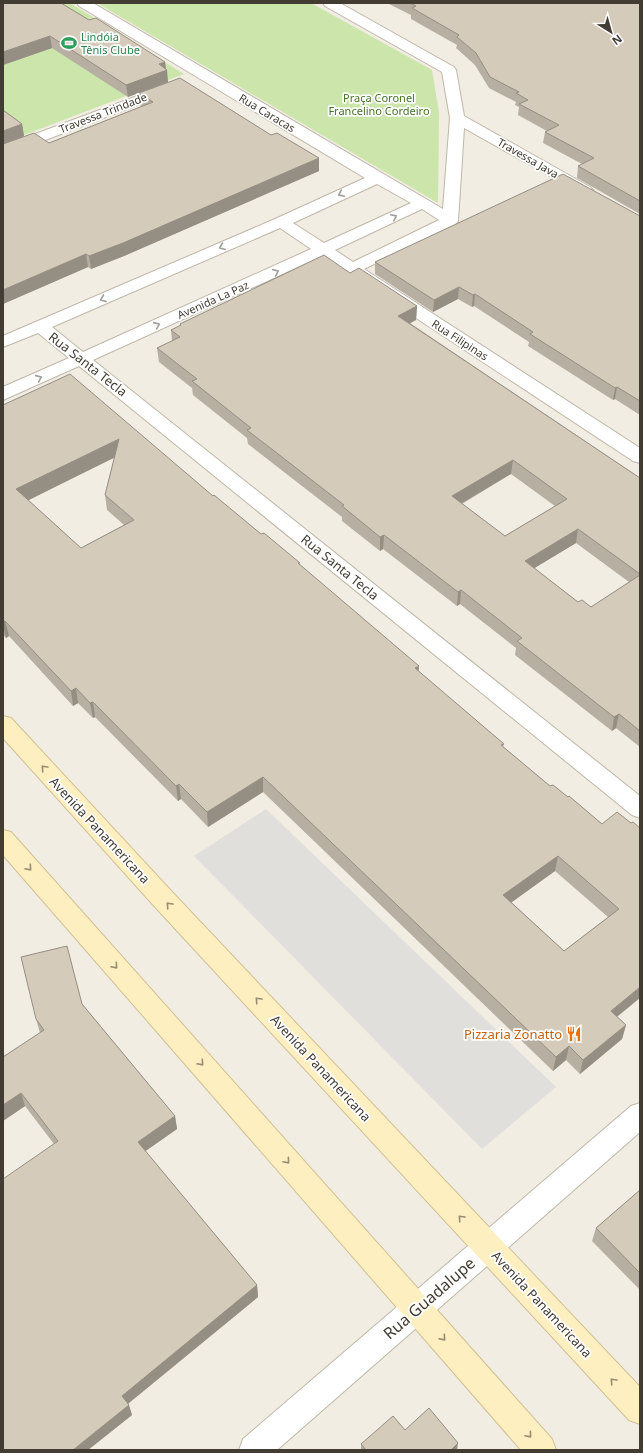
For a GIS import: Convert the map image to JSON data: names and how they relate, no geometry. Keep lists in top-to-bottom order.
{
  "streets": {
    "street": [
      "Travessa Trindade",
      "Rua Caracas",
      "Travessa Java",
      "Avenida La Paz",
      "Rua Filipinas",
      "Rua Santa Tecla",
      "Avenida Panamericana",
      "Rua Guadalupe"
    ]
  },
  "crossings": [
    ["Travessa Trindade", "Rua Caracas"],
    ["Rua Caracas", "Avenida La Paz"],
    ["Avenida La Paz", "Rua Filipinas"],
    ["Avenida La Paz", "Rua Santa Tecla"],
    ["Avenida Panamericana", "Rua Guadalupe"]
  ],
  "parks": ["Praça Coronel Francelino Cordeiro"],
  "places": {
    "sports": ["Lindóia Tênis Clube"],
    "restaurant": ["Pizzaria Zonatto"]
  },
  "north": "bottom right"
}
